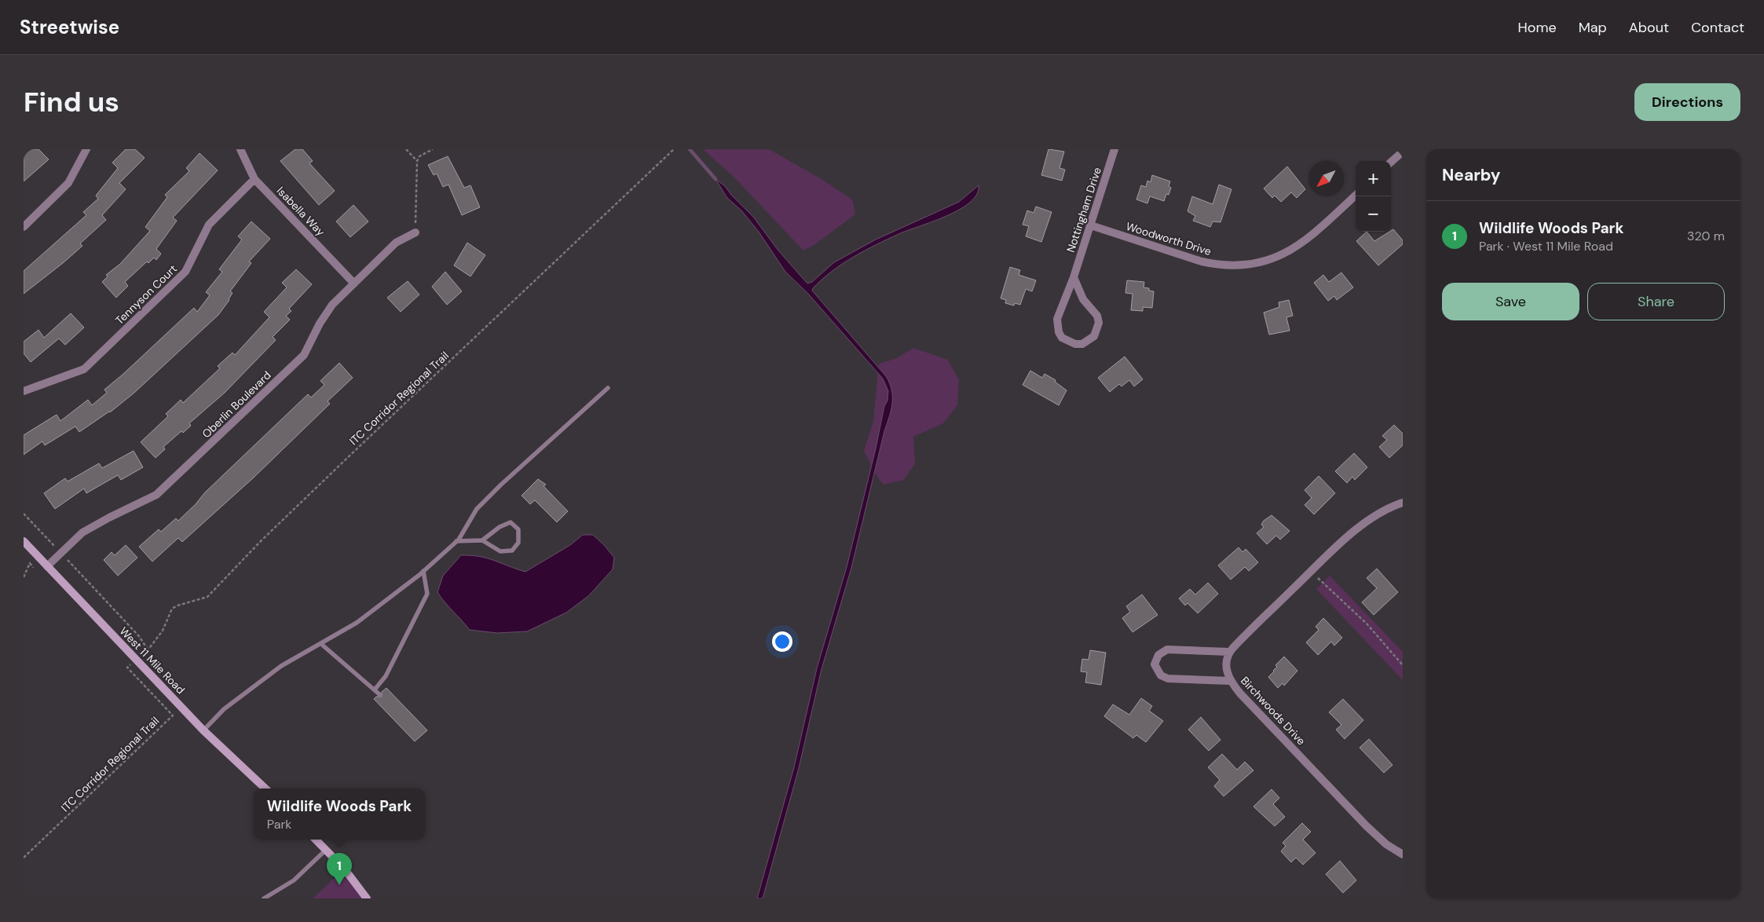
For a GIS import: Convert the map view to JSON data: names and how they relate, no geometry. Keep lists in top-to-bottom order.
{
  "streets": {
    "street": [
      "Nottingham Drive",
      "Isabella Way",
      "Woodworth Drive",
      "Tennyson Court",
      "Oberlin Boulevard",
      "West 11 Mile Road",
      "Birchwoods Drive"
    ],
    "path": ["ITC Corridor Regional Trail"]
  },
  "crossings": [
    ["Nottingham Drive", "Woodworth Drive"],
    ["Isabella Way", "Tennyson Court"],
    ["Isabella Way", "Oberlin Boulevard"],
    ["Oberlin Boulevard", "West 11 Mile Road"]
  ],
  "north": "bottom left",
  "page": {
    "header": "Streetwise",
    "nav": [
      "Home",
      "Map",
      "About",
      "Contact"
    ],
    "buttons": [
      "Directions",
      ["Save", "Share"]
    ],
    "title": "Find us",
    "heading": "Nearby",
    "map_buttons": ["+", "−"],
    "list": [
      {
        "mark": "1",
        "name": "Wildlife Woods Park",
        "note": "Park · West 11 Mile Road",
        "value": "320 m"
      }
    ],
    "popup": ["Wildlife Woods Park", "Park"],
    "pins": "1"
  }
}
